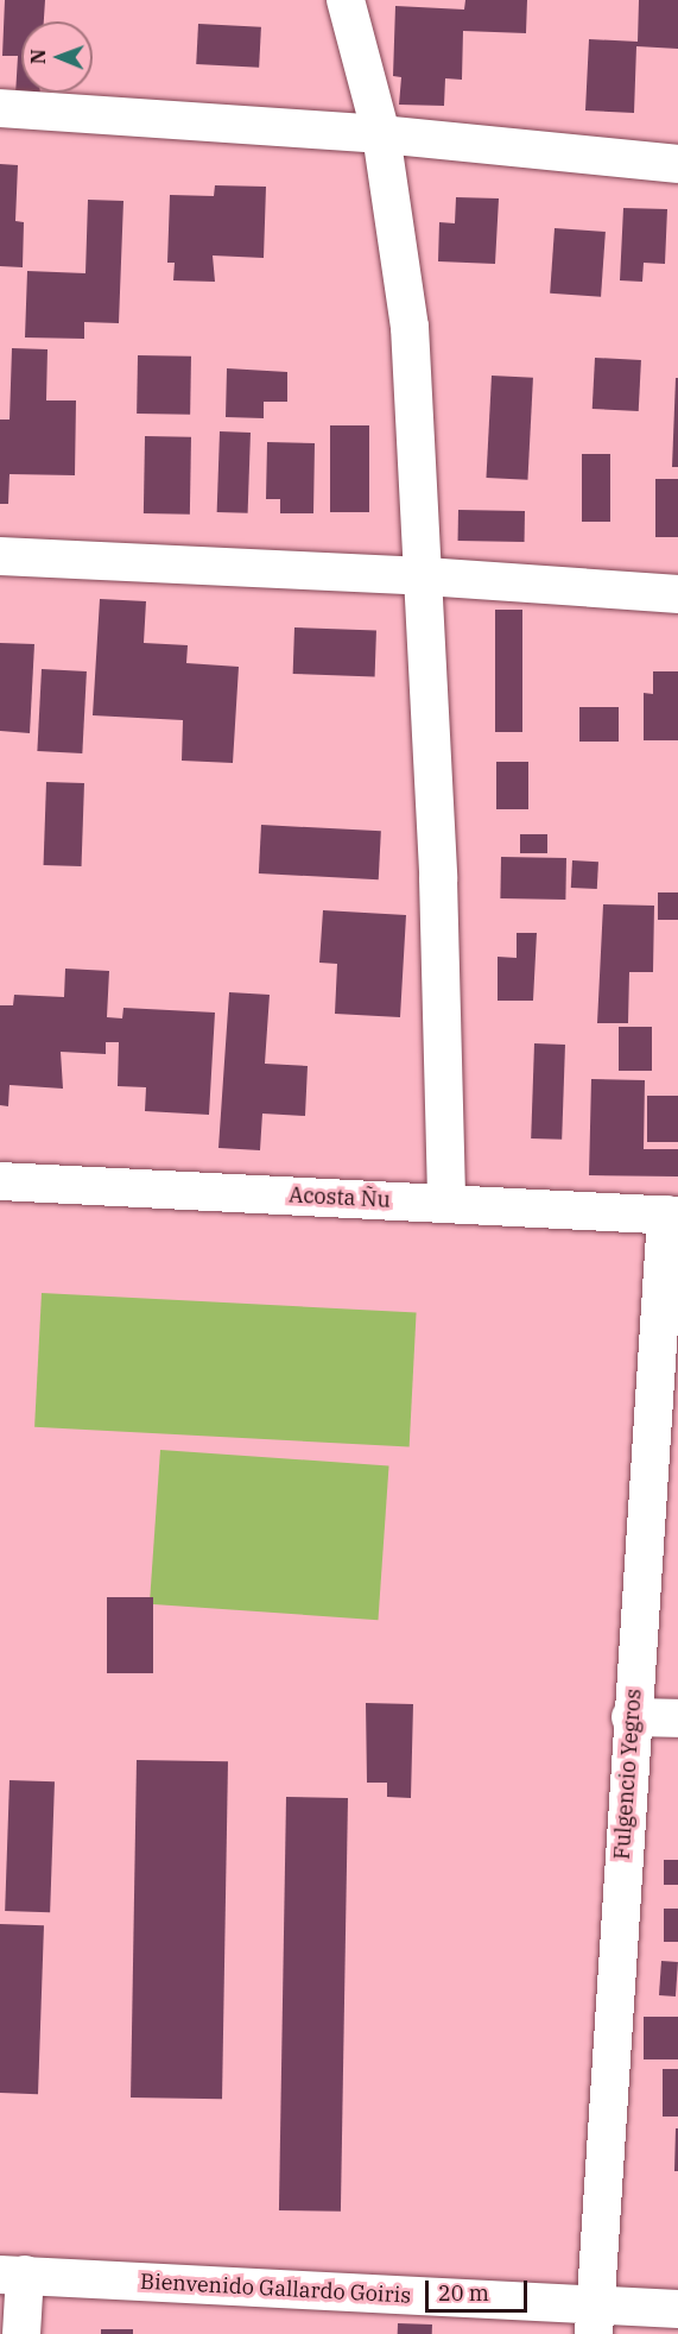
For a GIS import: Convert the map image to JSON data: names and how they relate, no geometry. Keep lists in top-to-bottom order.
{
  "streets": {
    "street": ["Acosta Ñu", "Fulgencio Yegros", "Bienvenido Gallardo Goiris"]
  },
  "crossings": [
    ["Acosta Ñu", "Fulgencio Yegros"],
    ["Fulgencio Yegros", "Bienvenido Gallardo Goiris"]
  ],
  "scale_bar": "20 m",
  "north": "left"
}
